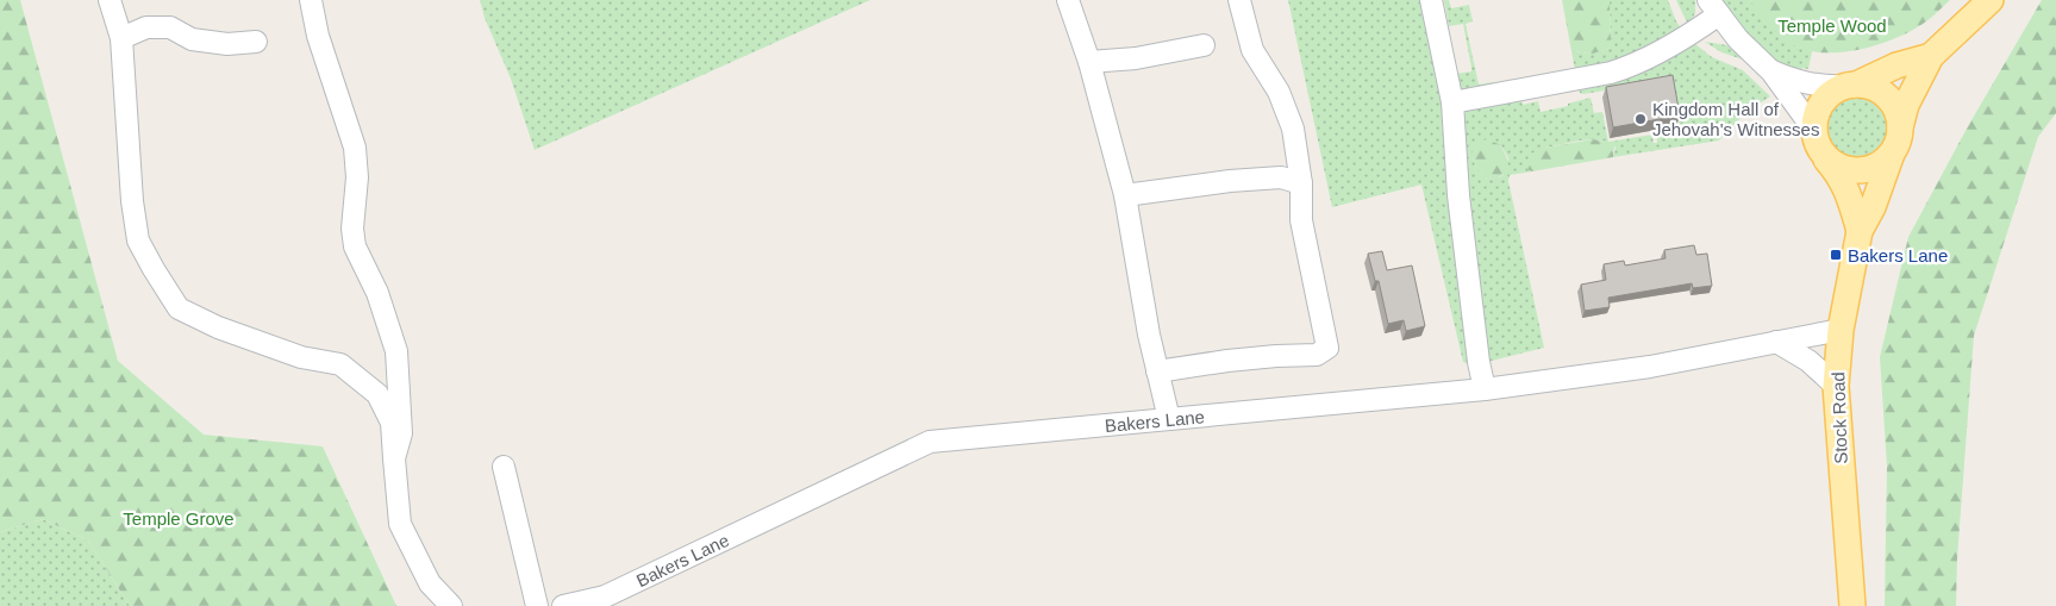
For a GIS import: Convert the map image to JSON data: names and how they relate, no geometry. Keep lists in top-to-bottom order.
{
  "streets": {
    "main road": ["Stock Road"],
    "street": ["Bakers Lane"]
  },
  "crossings": [
    ["Stock Road", "Bakers Lane"]
  ],
  "parks": ["Temple Wood", "Temple Grove"],
  "places": {
    "other": ["Kingdom Hall of Jehovah's Witnesses"],
    "transit": ["Bakers Lane"]
  }
}
